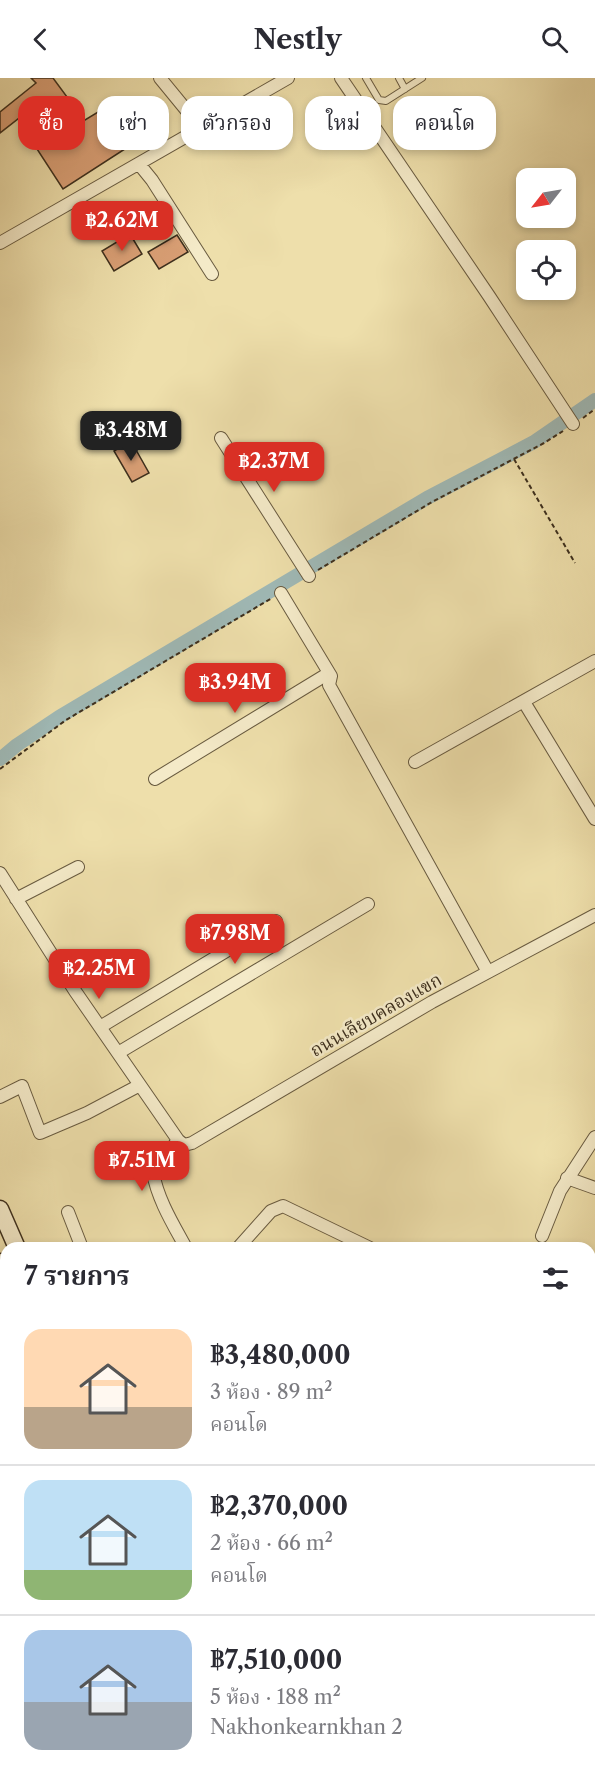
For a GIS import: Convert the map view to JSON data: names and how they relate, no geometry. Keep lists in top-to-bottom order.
{
  "streets": {
    "street": ["ถนนเลียบคลองแขก"]
  },
  "north": "bottom left",
  "page": {
    "header": "Nestly",
    "chip": [
      "ซื้อ",
      "เช่า",
      "ตัวกรอง",
      "ใหม่",
      "คอนโด"
    ],
    "price": [
      "฿2.62M",
      "฿3.48M",
      "฿2.37M",
      "฿3.94M",
      "฿7.98M",
      "฿2.25M",
      "฿7.51M"
    ],
    "heading": "7 รายการ",
    "list": [
      {
        "name": "฿3,480,000",
        "note": "3 ห้อง · 89 m² · คอนโด"
      },
      {
        "name": "฿2,370,000",
        "note": "2 ห้อง · 66 m² · คอนโด"
      },
      {
        "name": "฿7,510,000",
        "note": "5 ห้อง · 188 m² · Nakhonkearnkhan 2"
      }
    ]
  }
}
